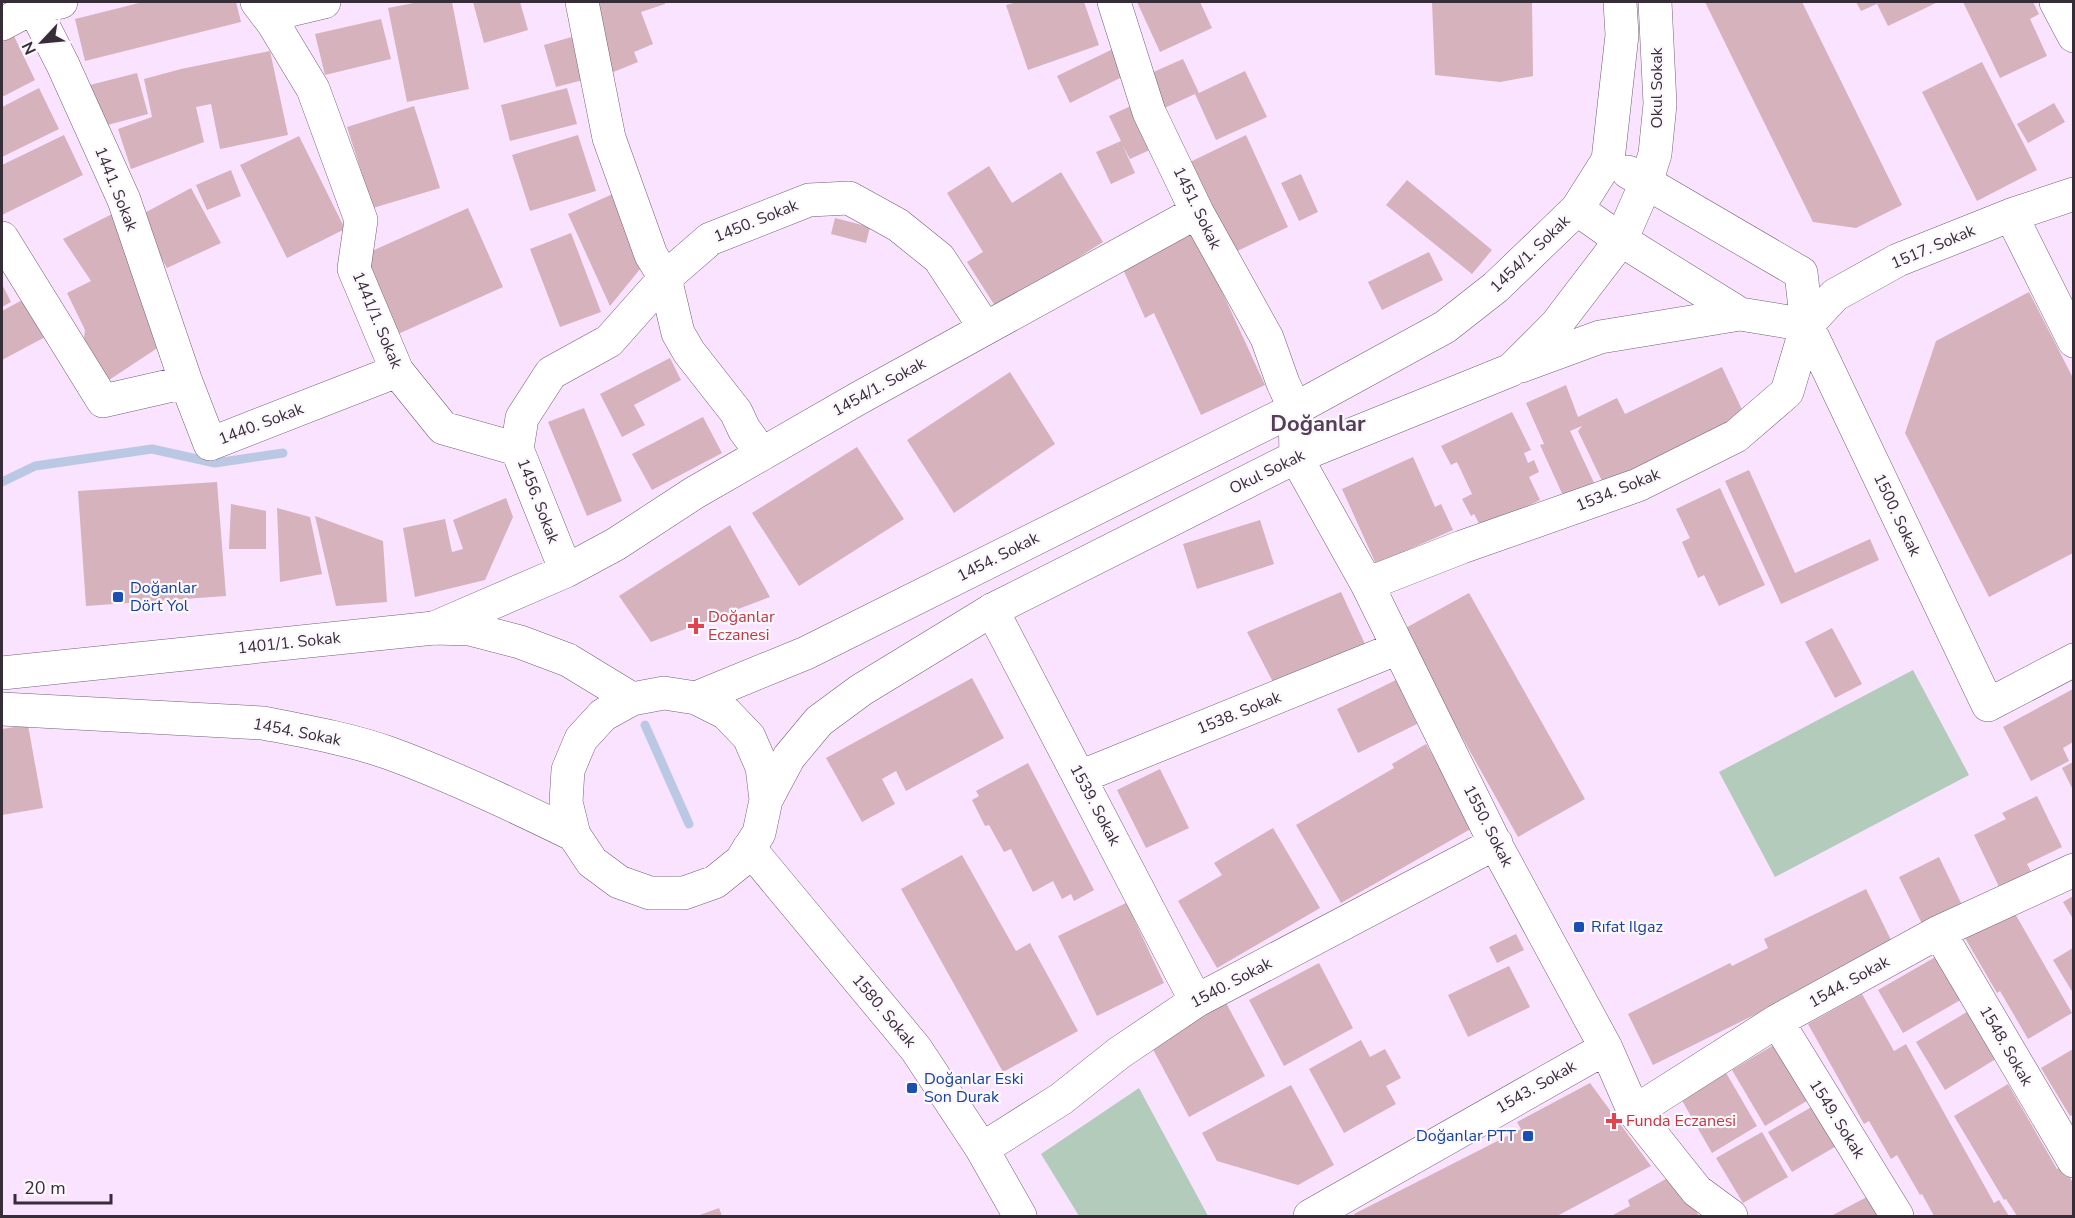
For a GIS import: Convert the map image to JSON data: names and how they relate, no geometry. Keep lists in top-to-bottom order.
{
  "streets": {
    "street": [
      "Okul Sokak",
      "1441. Sokak",
      "1451. Sokak",
      "1450. Sokak",
      "1517. Sokak",
      "1454/1. Sokak",
      "1441/1. Sokak",
      "1440. Sokak",
      "1534. Sokak",
      "1456. Sokak",
      "1500. Sokak",
      "1454. Sokak",
      "1401/1. Sokak",
      "1538. Sokak",
      "1539. Sokak",
      "1550. Sokak",
      "1544. Sokak",
      "1540. Sokak",
      "1580. Sokak",
      "1548. Sokak",
      "1543. Sokak",
      "1549. Sokak"
    ]
  },
  "crossings": [
    ["Okul Sokak", "1454. Sokak"],
    ["Okul Sokak", "1539. Sokak"],
    ["Okul Sokak", "1550. Sokak"],
    ["Okul Sokak", "1580. Sokak"],
    ["1441. Sokak", "1440. Sokak"],
    ["1451. Sokak", "1454/1. Sokak"],
    ["1451. Sokak", "1454. Sokak"],
    ["1451. Sokak", "1550. Sokak"],
    ["1450. Sokak", "1454/1. Sokak"],
    ["1450. Sokak", "1456. Sokak"],
    ["1517. Sokak", "1534. Sokak"],
    ["1517. Sokak", "1500. Sokak"],
    ["1454/1. Sokak", "1456. Sokak"],
    ["1454/1. Sokak", "1454. Sokak"],
    ["1454/1. Sokak", "1401/1. Sokak"],
    ["1454/1. Sokak", "1550. Sokak"],
    ["1441/1. Sokak", "1440. Sokak"],
    ["1441/1. Sokak", "1456. Sokak"],
    ["1534. Sokak", "1500. Sokak"],
    ["1534. Sokak", "1550. Sokak"],
    ["1456. Sokak", "1401/1. Sokak"],
    ["1454. Sokak", "1550. Sokak"],
    ["1454. Sokak", "1580. Sokak"],
    ["1538. Sokak", "1539. Sokak"],
    ["1538. Sokak", "1550. Sokak"],
    ["1539. Sokak", "1540. Sokak"],
    ["1550. Sokak", "1544. Sokak"],
    ["1550. Sokak", "1540. Sokak"],
    ["1550. Sokak", "1543. Sokak"],
    ["1544. Sokak", "1548. Sokak"],
    ["1544. Sokak", "1549. Sokak"],
    ["1540. Sokak", "1580. Sokak"]
  ],
  "districts": ["Doğanlar"],
  "places": {
    "transit": [
      "Doğanlar Dört Yol",
      "Rıfat Ilgaz",
      "Doğanlar Eski Son Durak",
      "Doğanlar PTT"
    ],
    "health": ["Doğanlar Eczanesi", "Funda Eczanesi"]
  },
  "scale_bar": "20 m",
  "north": "bottom left"
}
